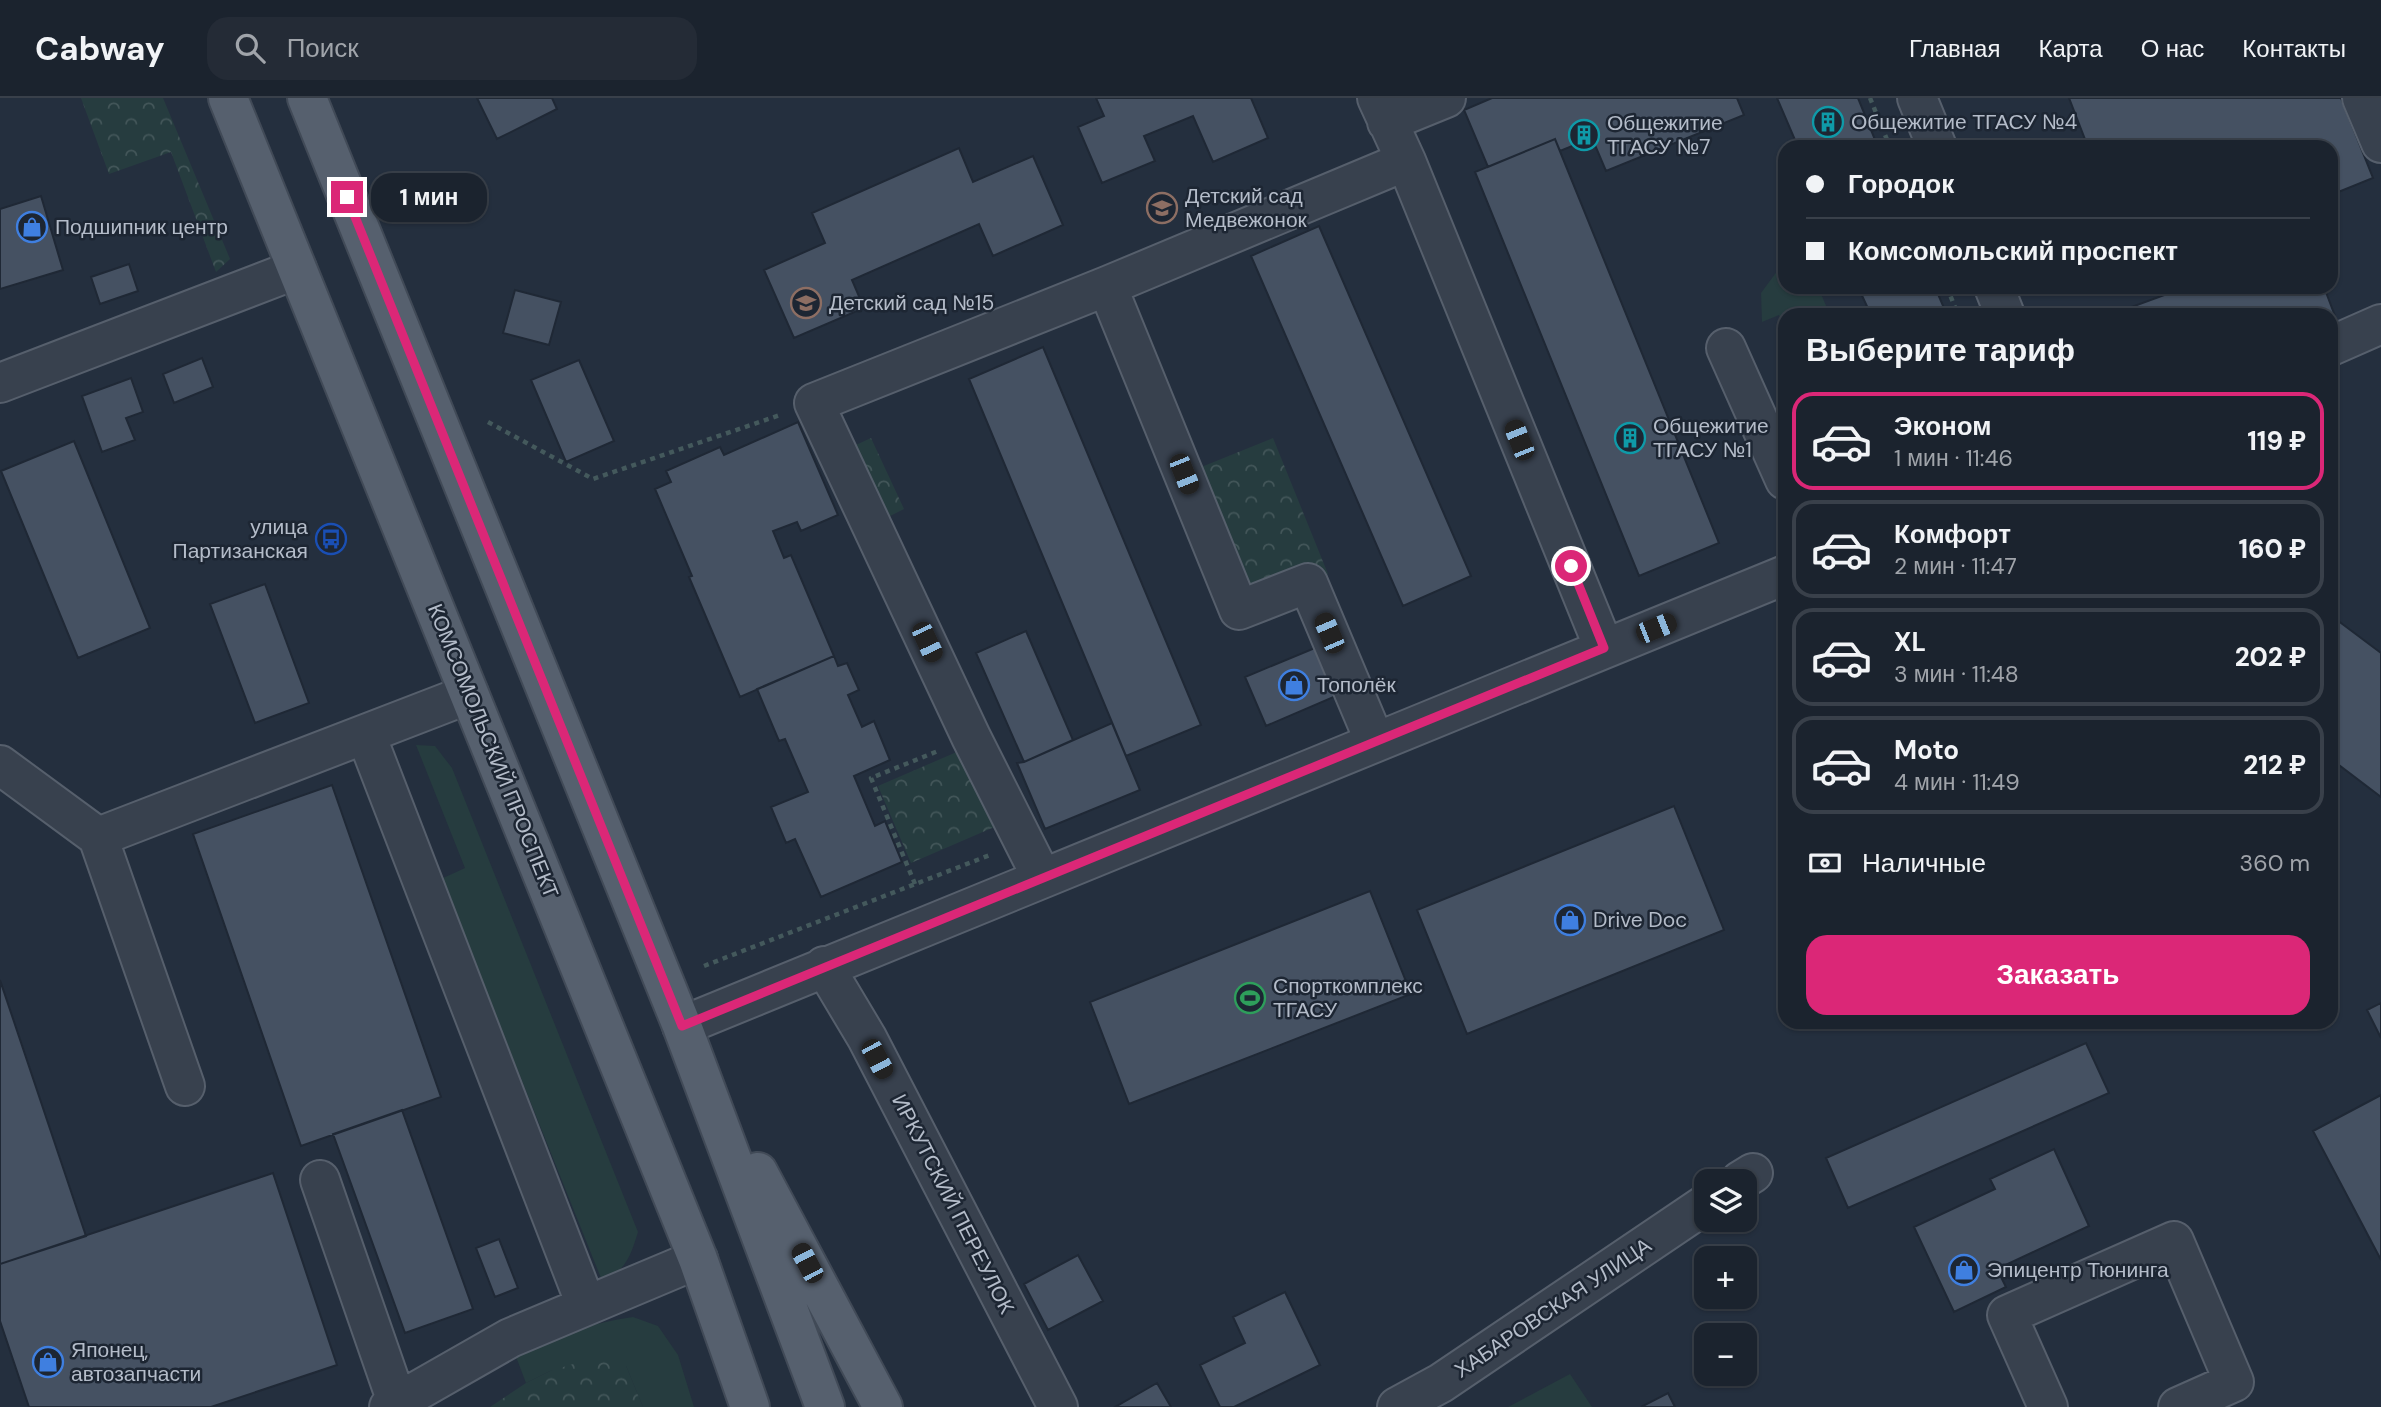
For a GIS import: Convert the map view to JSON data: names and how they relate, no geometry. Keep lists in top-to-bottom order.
{
  "streets": {
    "main road": ["КОМСОМОЛЬСКИЙ ПРОСПЕКТ"],
    "street": ["ИРКУТСКИЙ ПЕРЕУЛОК", "ХАБАРОВСКАЯ УЛИЦА"]
  },
  "places": {
    "building": ["Общежитие ТГАСУ №4", "Общежитие ТГАСУ №7", "Общежитие ТГАСУ №1"],
    "school or university": ["Детский сад Медвежонок", "Детский сад №15"],
    "shop": [
      "Подшипник центр",
      "Тополёк",
      "Drive Doc",
      "Эпицентр Тюнинга",
      "Японец, автозапчасти"
    ],
    "bus stop": ["улица Партизанская"],
    "sports": ["Спорткомплекс ТГАСУ"]
  },
  "page": {
    "header": "Cabway",
    "search": "Поиск",
    "nav": [
      "Главная",
      "Карта",
      "О нас",
      "Контакты"
    ],
    "banner": ["Городок", "Комсомольский проспект"],
    "bubble": "1 мин",
    "heading": "Выберите тариф",
    "list": [
      {
        "name": "Эконом",
        "note": "1 мин · 11:46",
        "value": "119 ₽"
      },
      {
        "name": "Комфорт",
        "note": "2 мин · 11:47",
        "value": "160 ₽"
      },
      {
        "name": "XL",
        "note": "3 мин · 11:48",
        "value": "202 ₽"
      },
      {
        "name": "Moto",
        "note": "4 мин · 11:49",
        "value": "212 ₽"
      }
    ],
    "pay": ["Наличные", "360 m"],
    "buttons": "Заказать",
    "map_buttons": ["+", "−"]
  }
}
